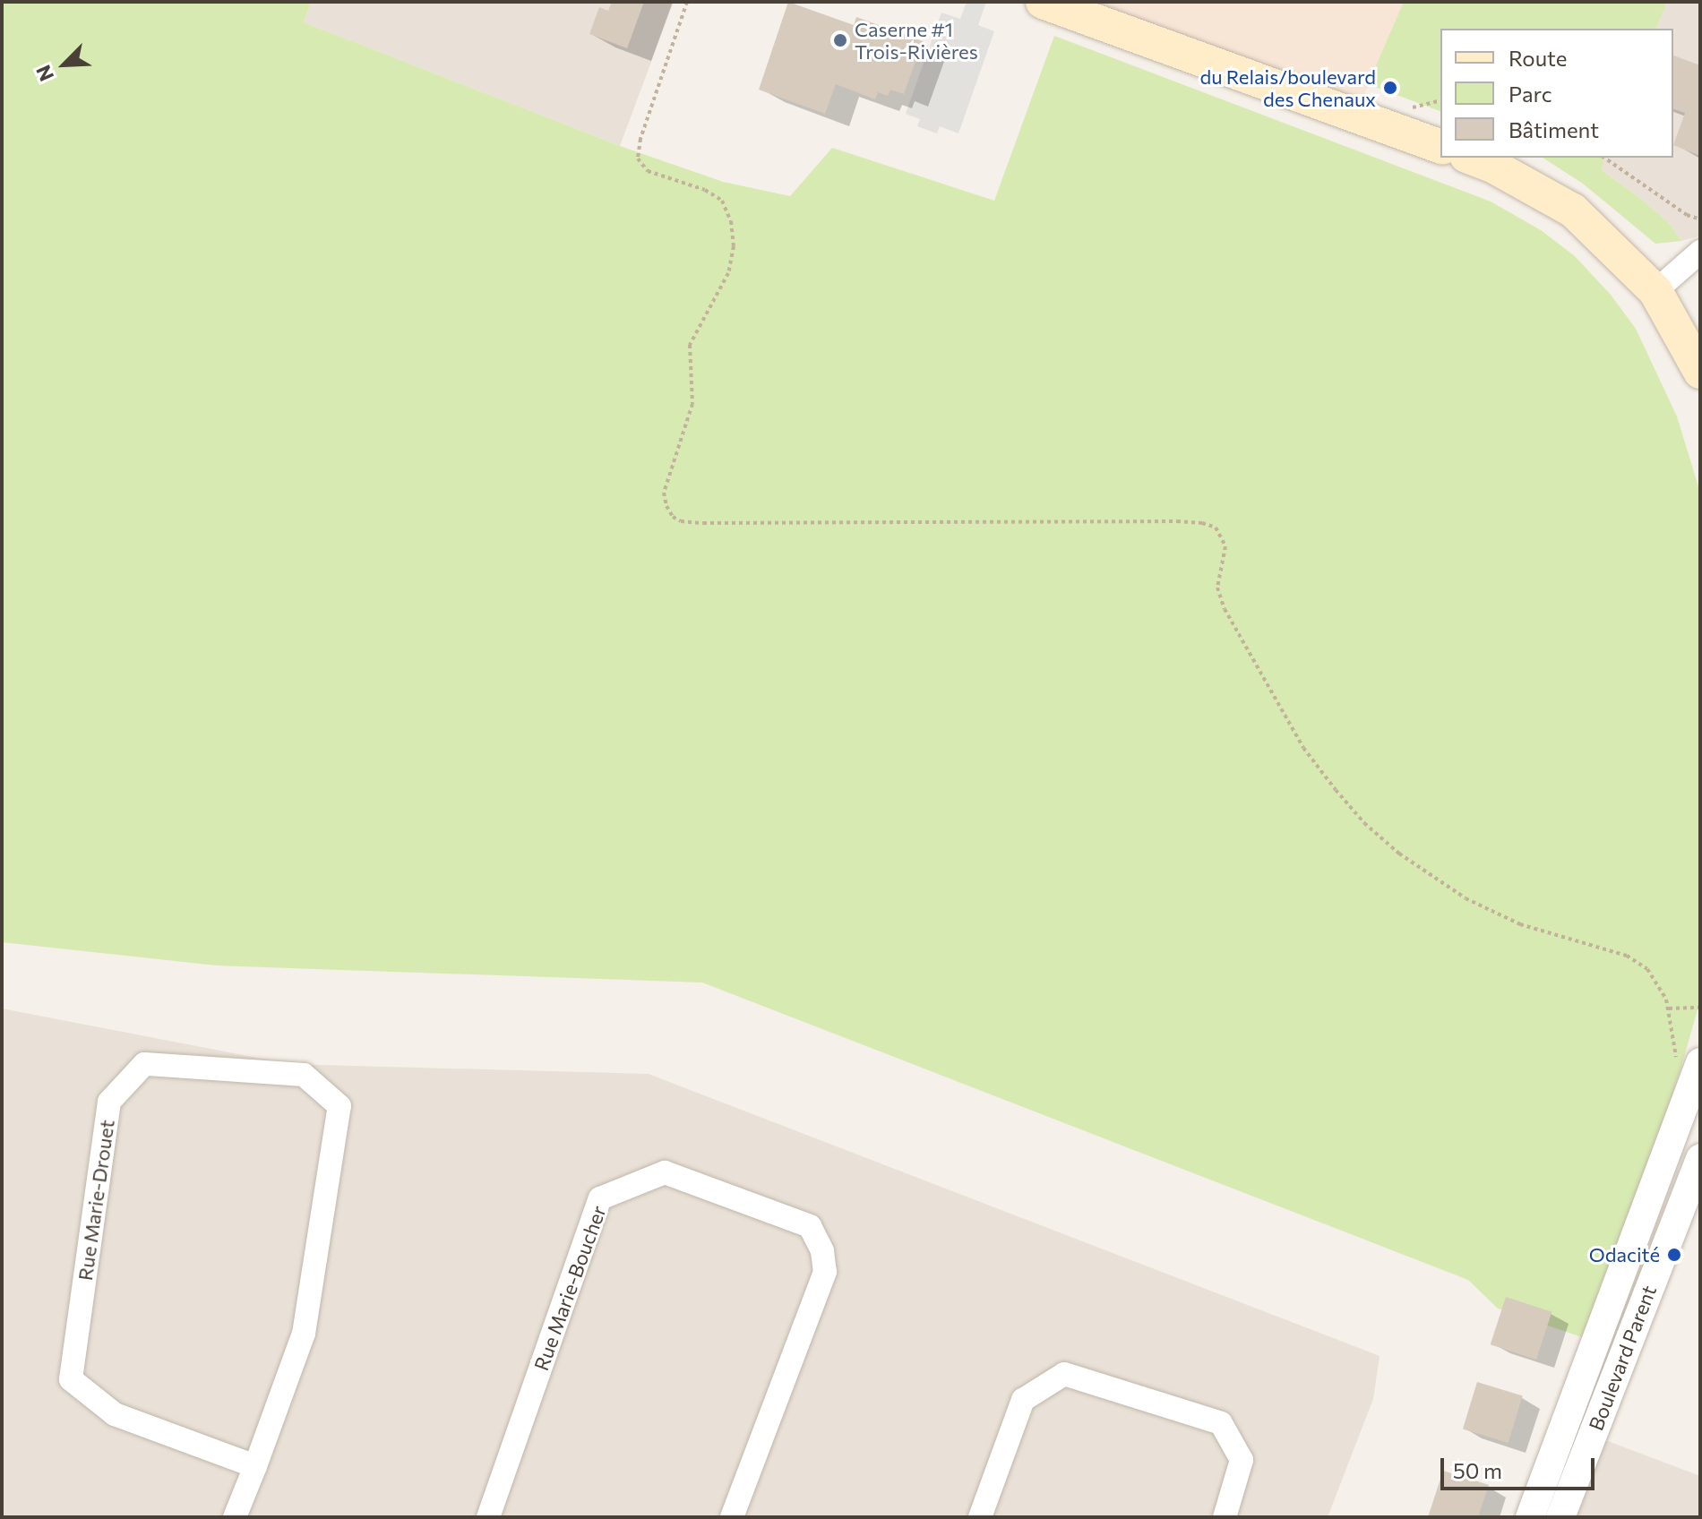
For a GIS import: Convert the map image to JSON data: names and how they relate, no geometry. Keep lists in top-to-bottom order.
{
  "streets": {
    "street": ["Rue Marie-Drouet", "Rue Marie-Boucher", "Boulevard Parent"]
  },
  "places": ["Caserne #1 Trois-Rivières", "du Relais/boulevard des Chenaux", "Odacité"],
  "legend": ["Route", "Parc", "Bâtiment"],
  "scale_bar": "50 m",
  "north": "bottom left"
}
